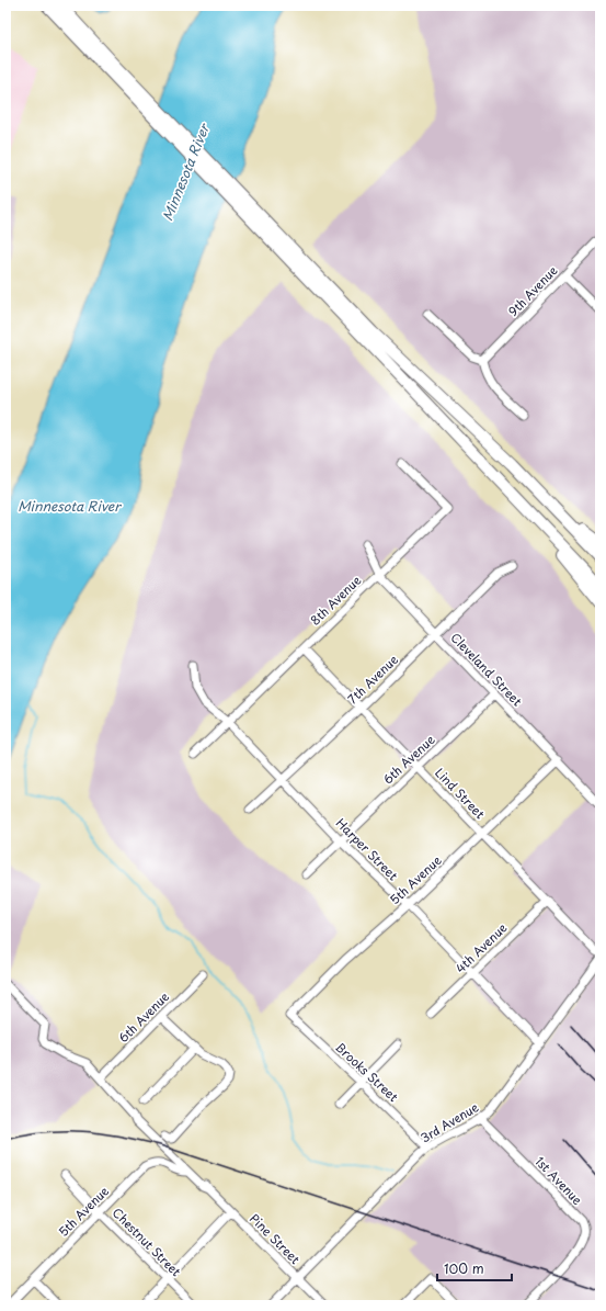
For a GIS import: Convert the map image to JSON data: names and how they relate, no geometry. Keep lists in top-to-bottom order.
{
  "streets": {
    "street": [
      "9th Avenue",
      "8th Avenue",
      "Cleveland Street",
      "7th Avenue",
      "6th Avenue",
      "Lind Street",
      "Harper Street",
      "5th Avenue",
      "4th Avenue",
      "Brooks Street",
      "3rd Avenue",
      "1st Avenue",
      "Pine Street",
      "Chestnut Street"
    ]
  },
  "crossings": [
    ["8th Avenue", "Cleveland Street"],
    ["8th Avenue", "Lind Street"],
    ["8th Avenue", "Harper Street"],
    ["Cleveland Street", "7th Avenue"],
    ["Cleveland Street", "6th Avenue"],
    ["Cleveland Street", "5th Avenue"],
    ["7th Avenue", "Lind Street"],
    ["7th Avenue", "Harper Street"],
    ["6th Avenue", "Lind Street"],
    ["6th Avenue", "Harper Street"],
    ["6th Avenue", "Pine Street"],
    ["Lind Street", "5th Avenue"],
    ["Lind Street", "4th Avenue"],
    ["Harper Street", "5th Avenue"],
    ["Harper Street", "4th Avenue"],
    ["Harper Street", "3rd Avenue"],
    ["5th Avenue", "Brooks Street"],
    ["5th Avenue", "Pine Street"],
    ["5th Avenue", "Chestnut Street"],
    ["Brooks Street", "3rd Avenue"],
    ["3rd Avenue", "1st Avenue"],
    ["3rd Avenue", "Pine Street"]
  ],
  "water": ["Minnesota River"],
  "scale_bar": "100 m"
}
